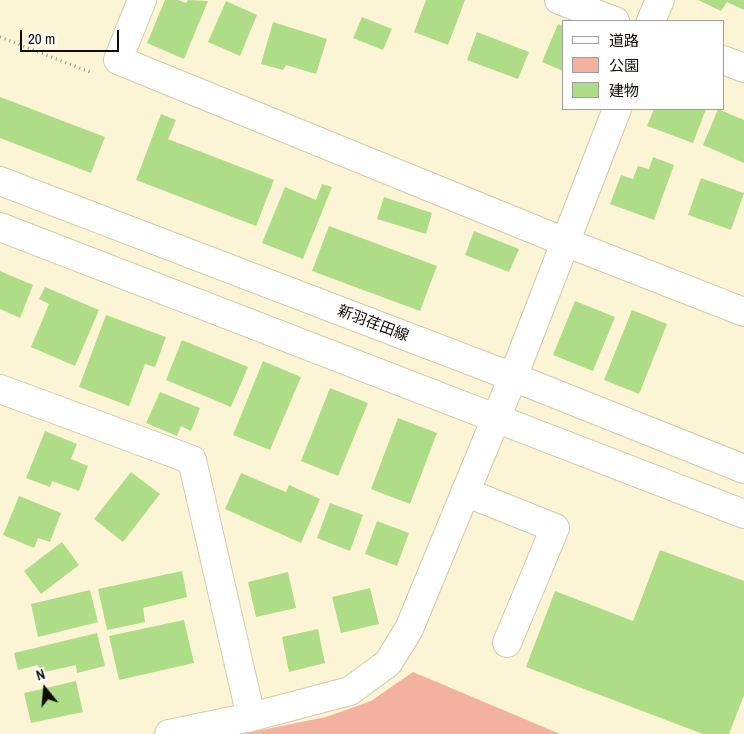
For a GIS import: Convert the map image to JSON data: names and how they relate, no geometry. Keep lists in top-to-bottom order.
{
  "streets": {
    "street": ["新羽荏田線"]
  },
  "legend": ["道路", "公園", "建物"],
  "scale_bar": "20 m",
  "north": "top"
}
